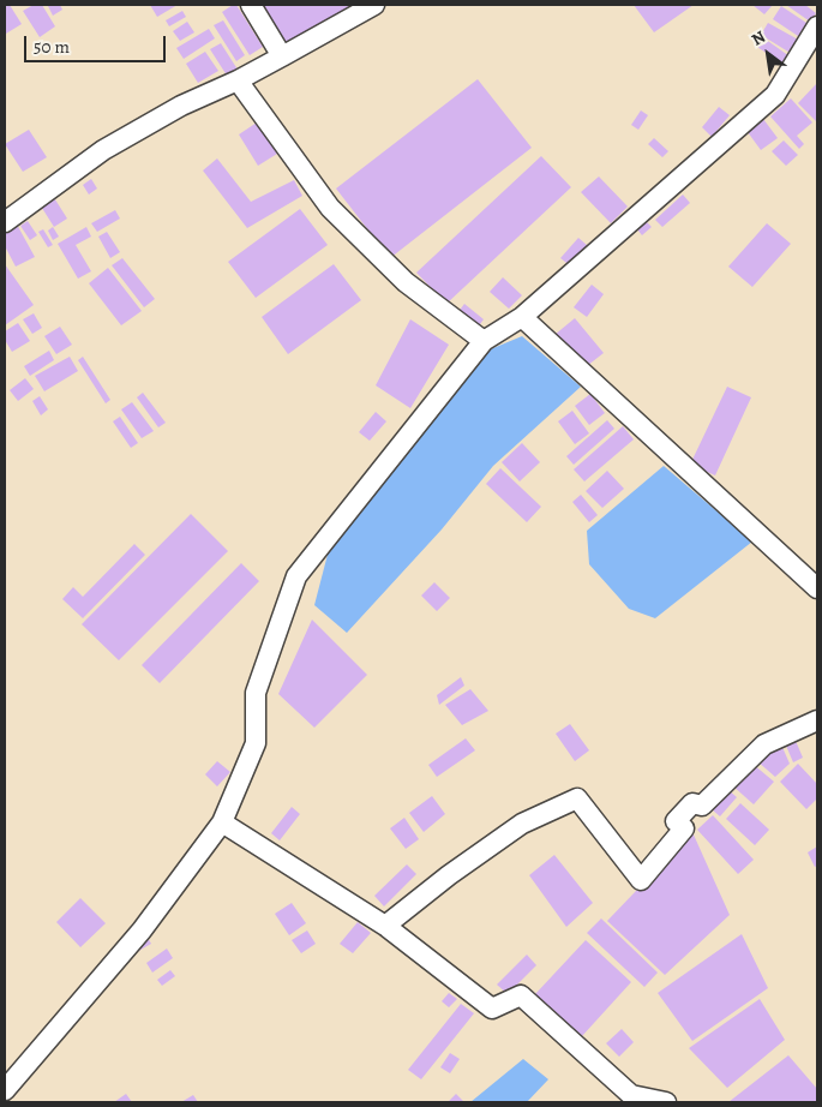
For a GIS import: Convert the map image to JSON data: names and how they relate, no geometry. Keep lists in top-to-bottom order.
{
  "scale_bar": "50 m",
  "north": "top left"
}
